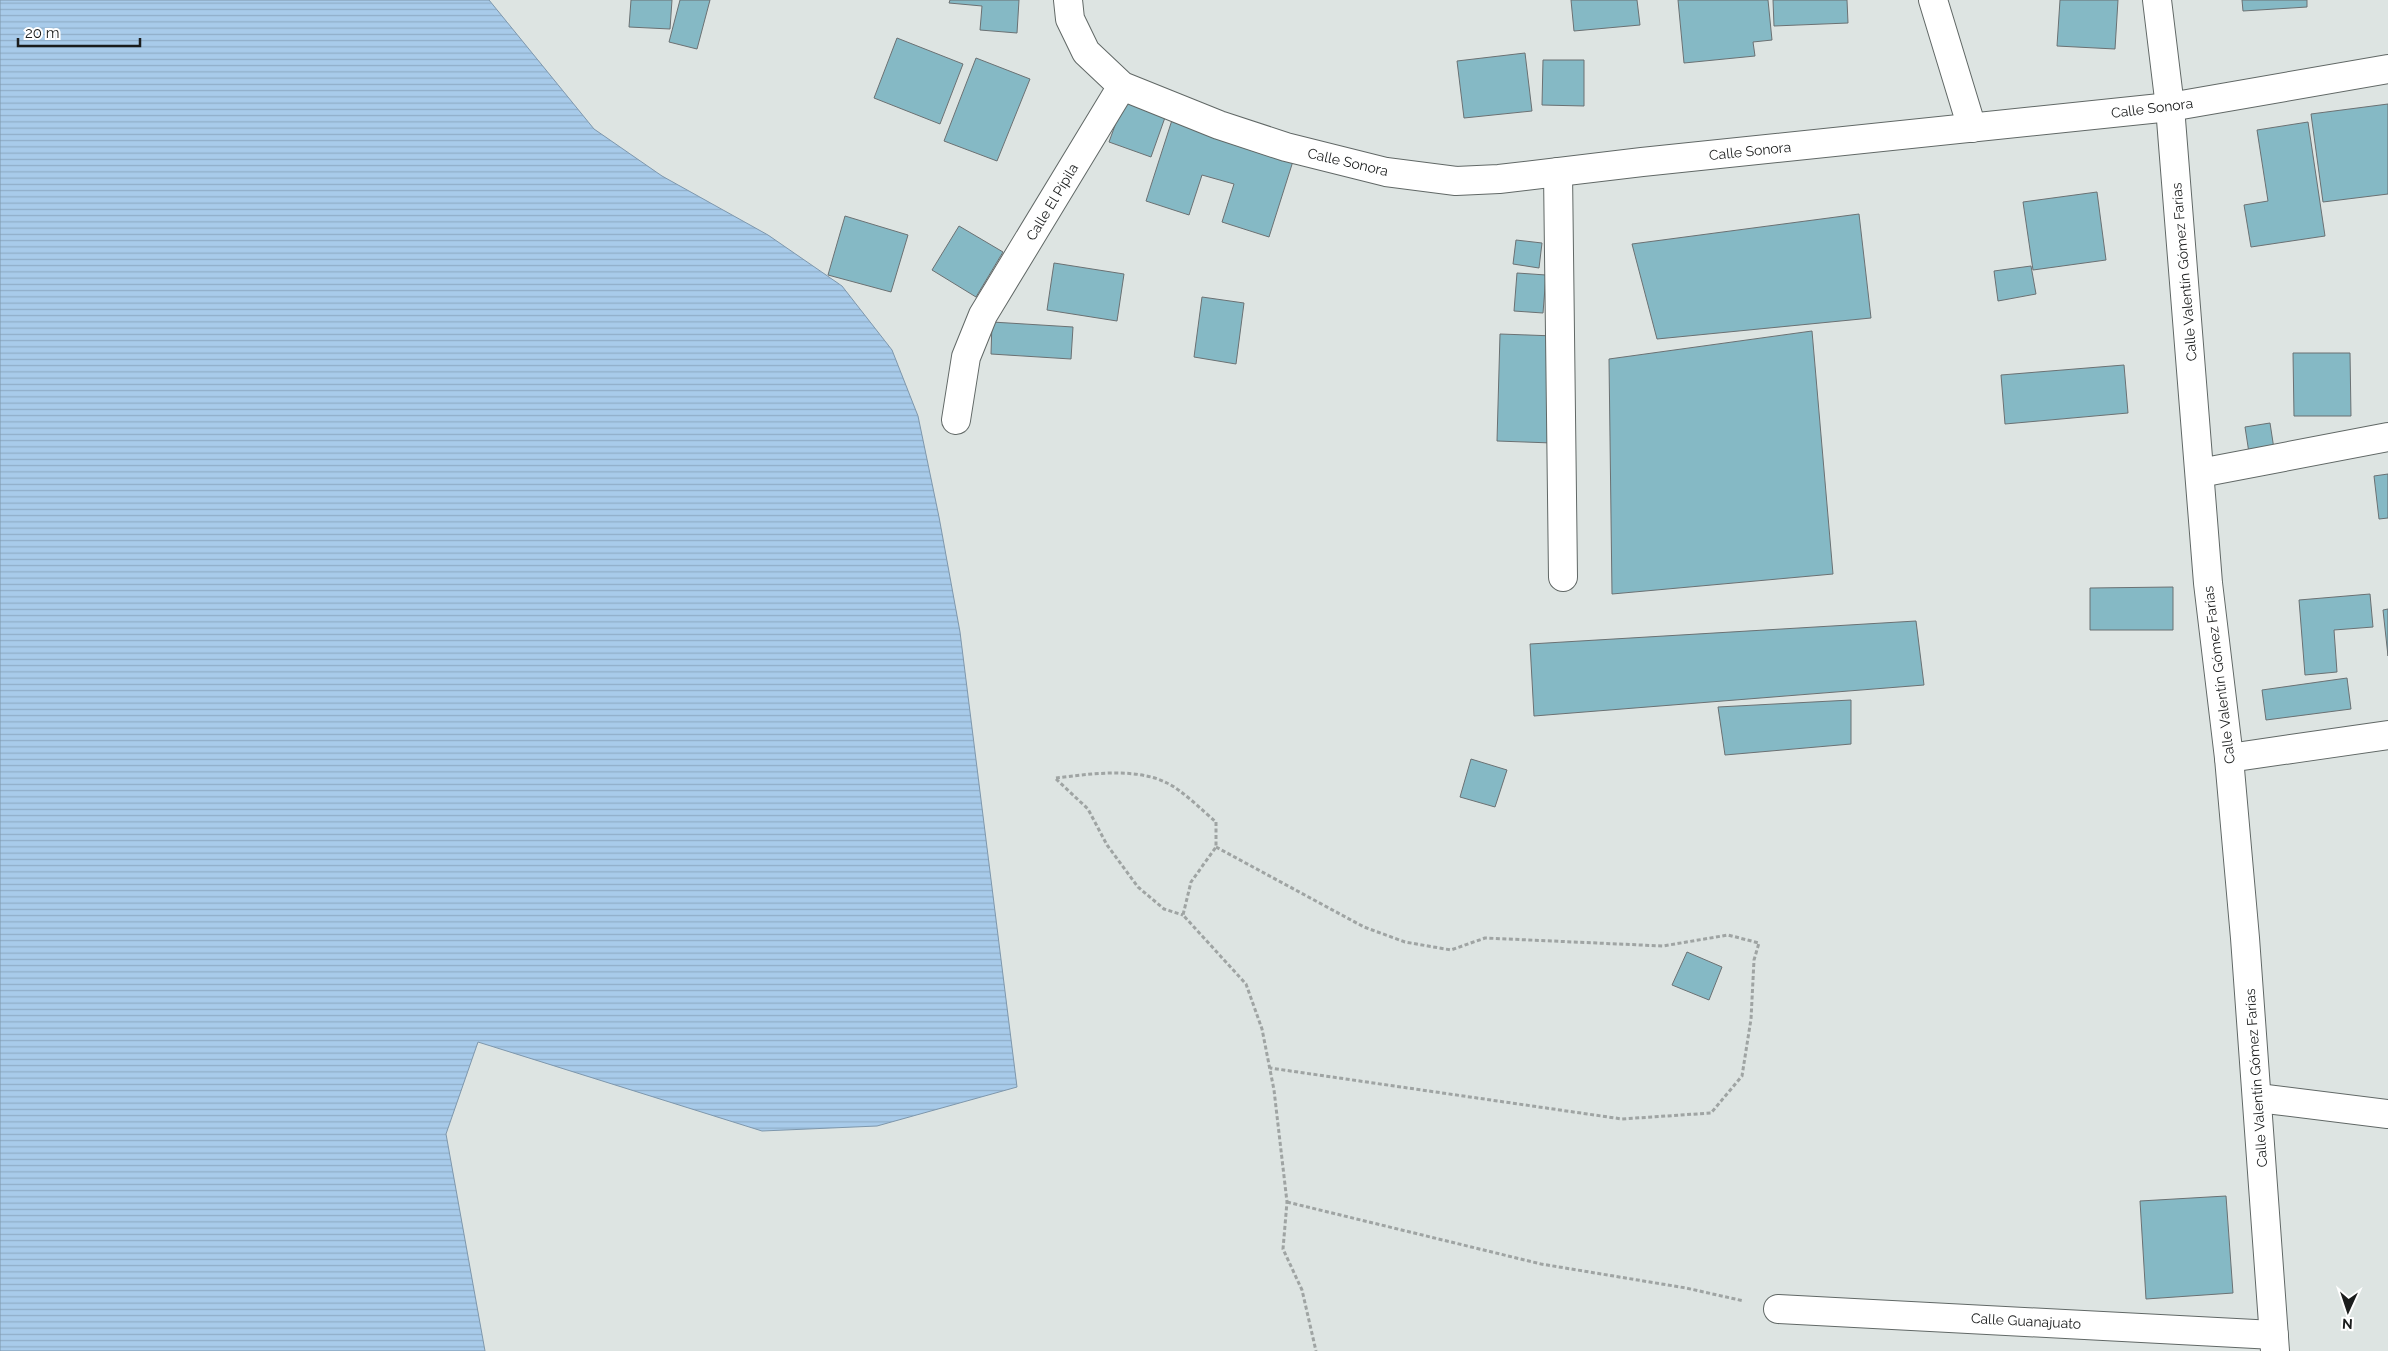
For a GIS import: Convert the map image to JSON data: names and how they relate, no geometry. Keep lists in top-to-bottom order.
{
  "streets": {
    "street": [
      "Calle Sonora",
      "Calle El Pípila",
      "Calle Valentín Gómez Farías",
      "Calle Guanajuato"
    ]
  },
  "crossings": [
    ["Calle Sonora", "Calle El Pípila"],
    ["Calle Sonora", "Calle Valentín Gómez Farías"],
    ["Calle Valentín Gómez Farías", "Calle Guanajuato"]
  ],
  "scale_bar": "20 m",
  "north": "bottom"
}
